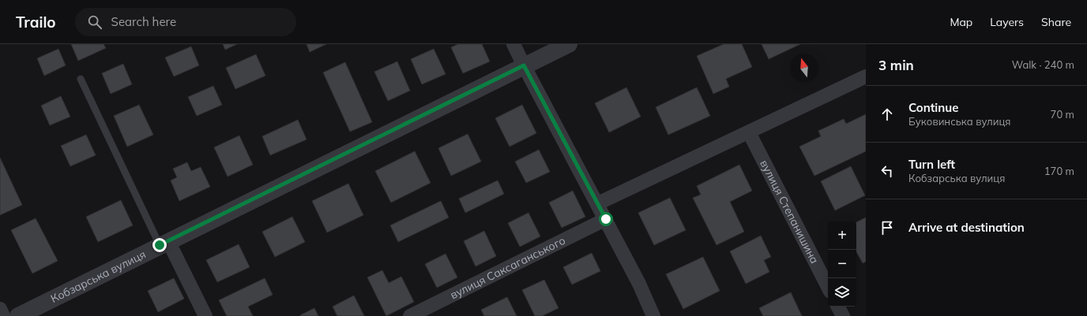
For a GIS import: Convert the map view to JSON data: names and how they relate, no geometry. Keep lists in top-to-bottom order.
{
  "streets": {
    "street": ["вулиця Степанишина", "вулиця Саксаганського", "Кобзарська вулиця"]
  },
  "north": "top",
  "page": {
    "header": "Trailo",
    "search": "Search here",
    "nav": ["Map", "Layers", "Share"],
    "heading": ["3 min", "Walk · 240 m"],
    "list": [
      ["Continue", "Буковинська вулиця", "70 m"],
      ["Turn left", "Кобзарська вулиця", "170 m"],
      "Arrive at destination"
    ],
    "map_buttons": ["+", "−"]
  }
}
